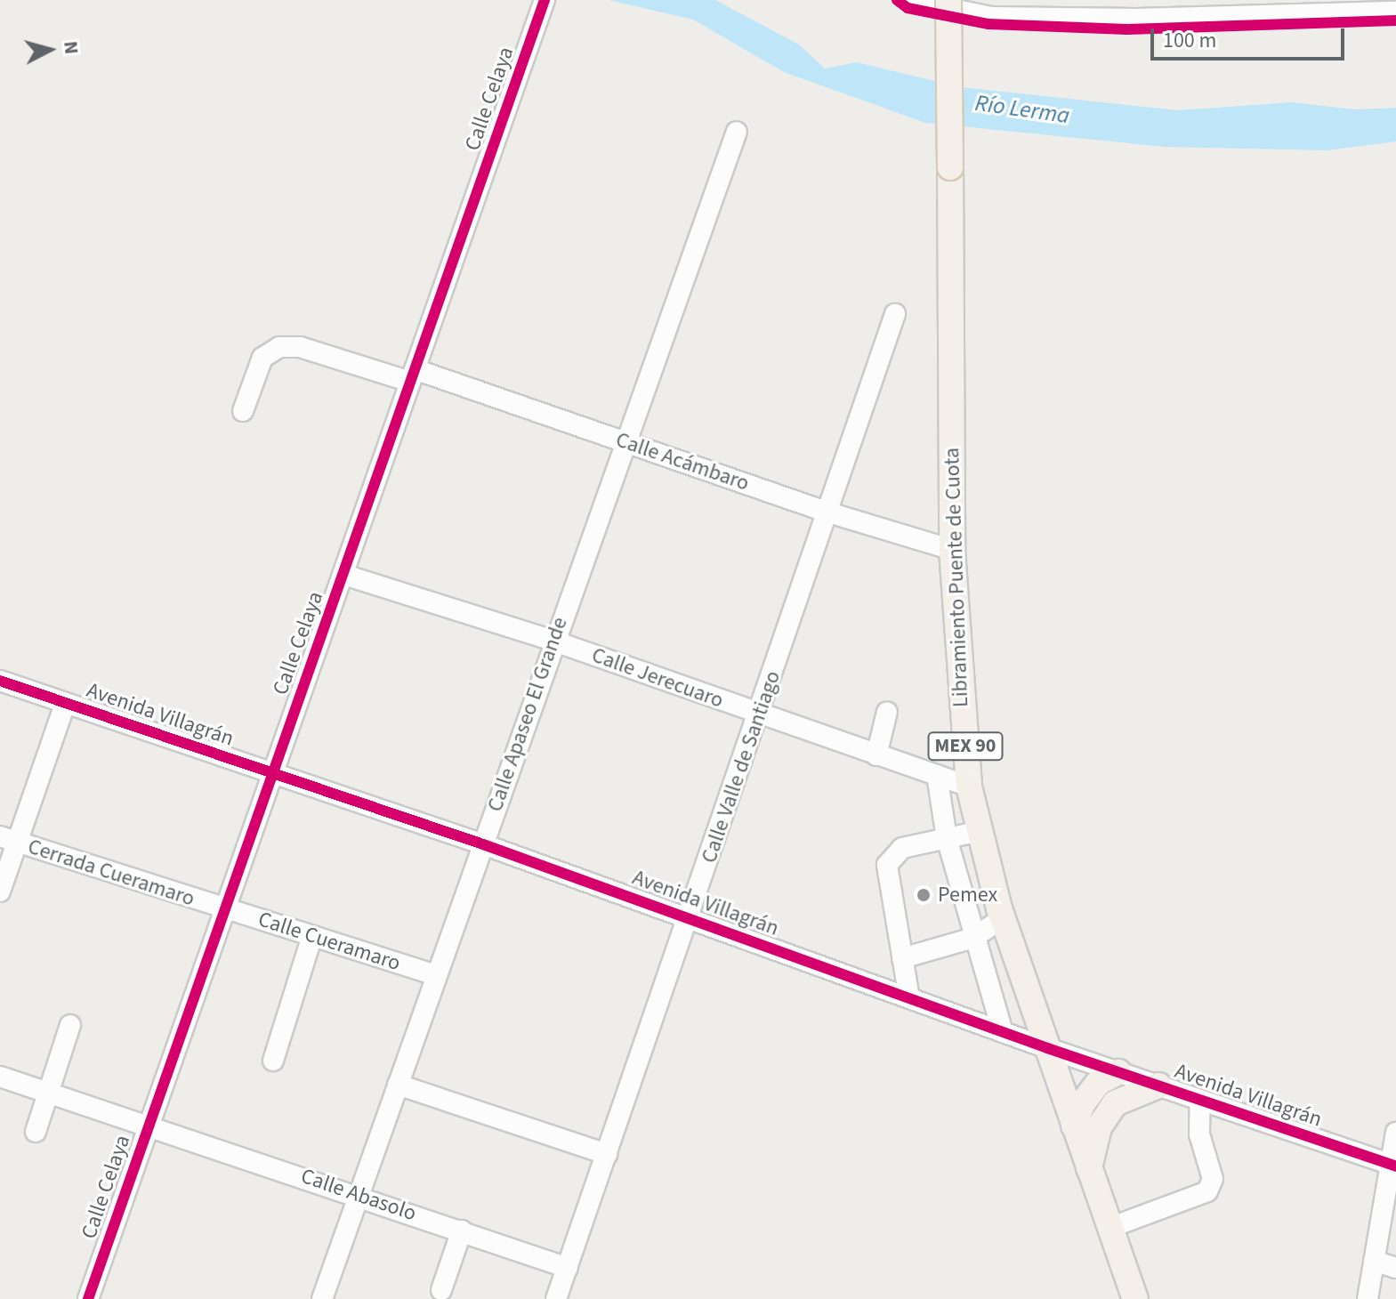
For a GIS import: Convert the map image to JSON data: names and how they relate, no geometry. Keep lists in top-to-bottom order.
{
  "streets": {
    "main road": ["Libramiento Puente de Cuota", "MEX 90"],
    "street": [
      "Calle Celaya",
      "Calle Acámbaro",
      "Calle Jerecuaro",
      "Avenida Villagrán",
      "Calle Apaseo El Grande",
      "Calle Valle de Santiago",
      "Cerrada Cueramaro",
      "Calle Cueramaro",
      "Calle Abasolo"
    ]
  },
  "crossings": [
    ["Calle Celaya", "Calle Acámbaro"],
    ["Calle Celaya", "Calle Jerecuaro"],
    ["Calle Celaya", "Avenida Villagrán"],
    ["Calle Celaya", "Cerrada Cueramaro"],
    ["Calle Celaya", "Calle Cueramaro"],
    ["Calle Celaya", "Calle Abasolo"],
    ["Calle Acámbaro", "Libramiento Puente de Cuota"],
    ["Calle Acámbaro", "Calle Apaseo El Grande"],
    ["Calle Acámbaro", "Calle Valle de Santiago"],
    ["Libramiento Puente de Cuota", "Calle Jerecuaro"],
    ["Libramiento Puente de Cuota", "Avenida Villagrán"],
    ["Calle Jerecuaro", "Calle Apaseo El Grande"],
    ["Calle Jerecuaro", "Calle Valle de Santiago"],
    ["Avenida Villagrán", "Calle Apaseo El Grande"],
    ["Avenida Villagrán", "Calle Valle de Santiago"],
    ["Calle Apaseo El Grande", "Calle Cueramaro"],
    ["Calle Apaseo El Grande", "Calle Abasolo"],
    ["Calle Valle de Santiago", "Calle Abasolo"],
    ["Cerrada Cueramaro", "Calle Cueramaro"]
  ],
  "water": ["Río Lerma"],
  "places": ["Pemex"],
  "scale_bar": "100 m",
  "north": "right"
}
